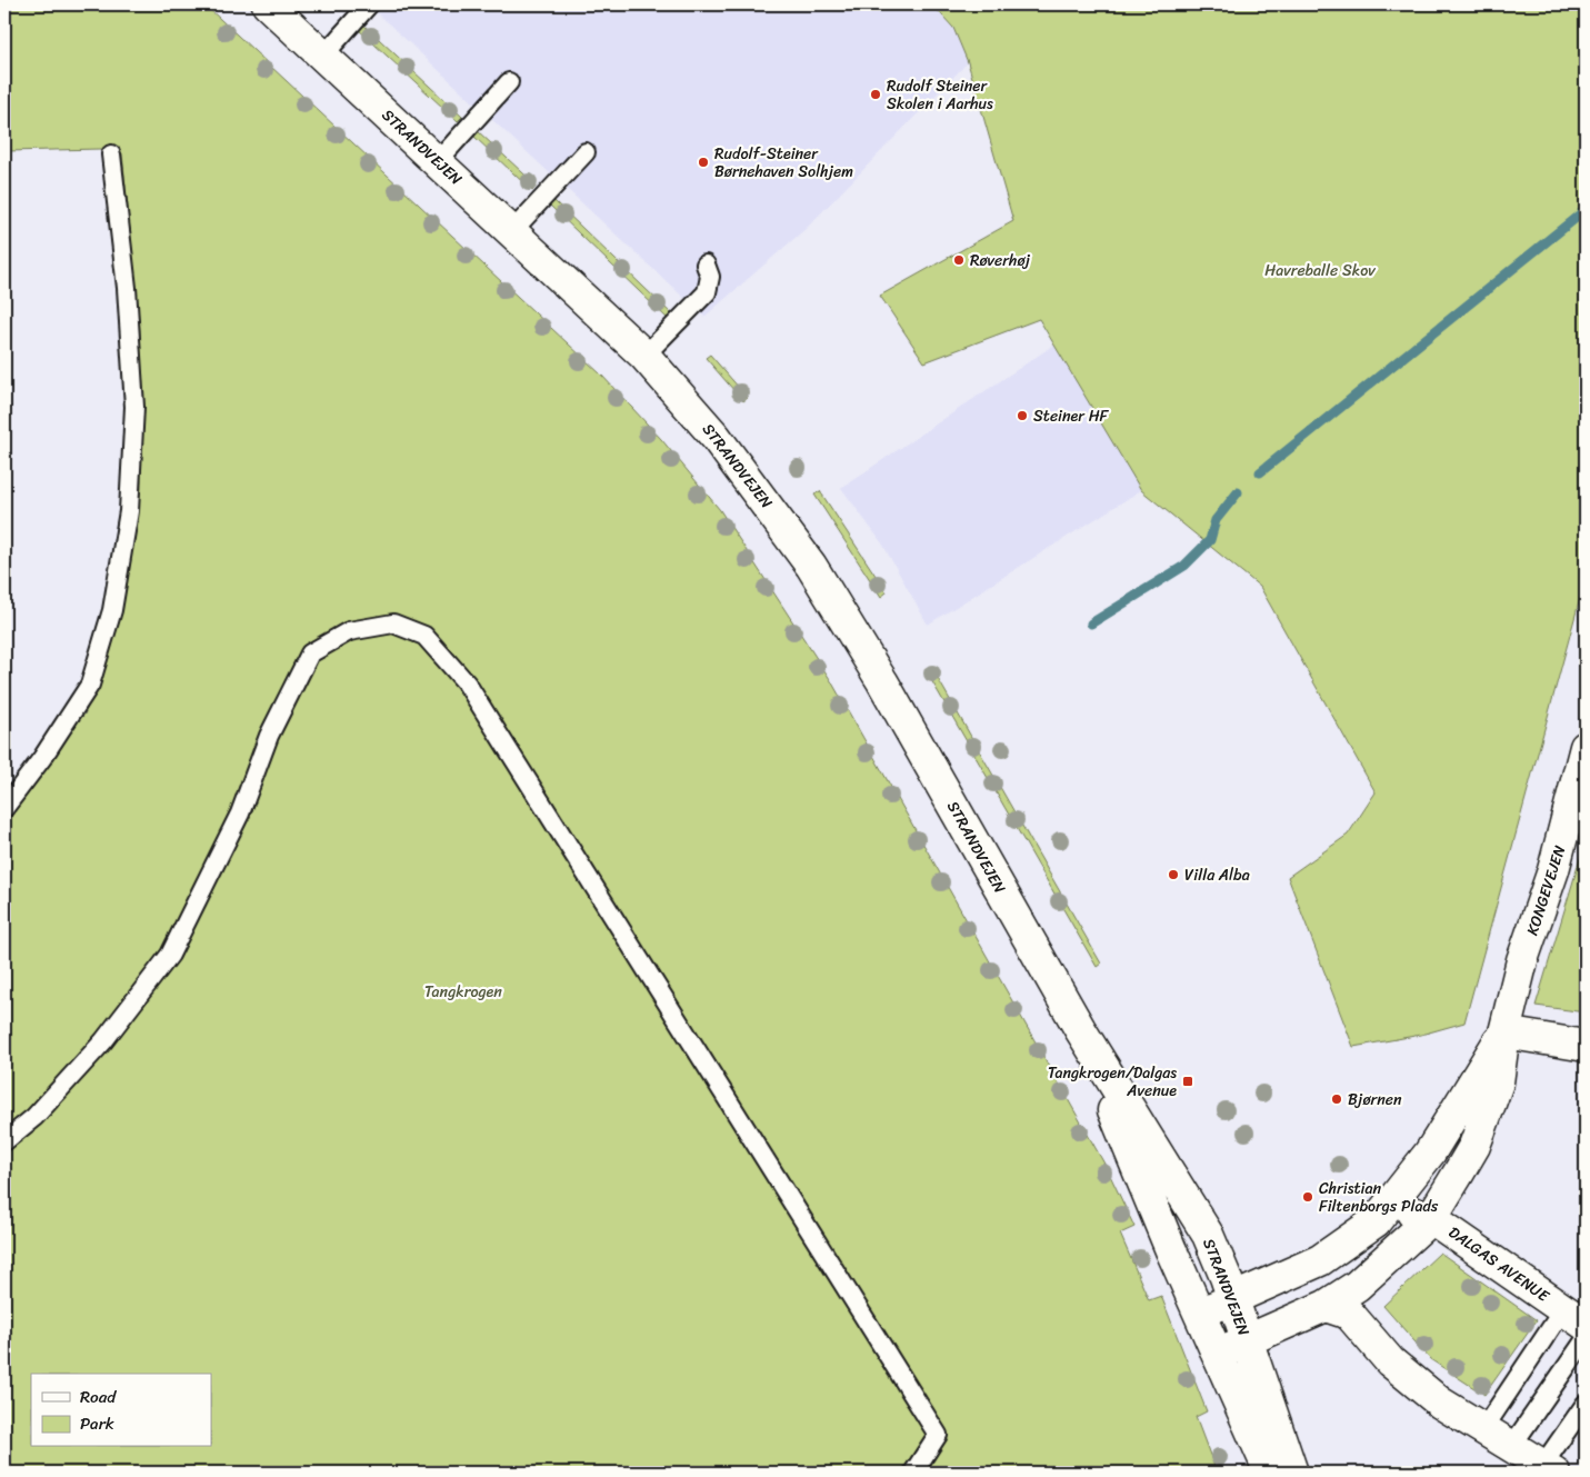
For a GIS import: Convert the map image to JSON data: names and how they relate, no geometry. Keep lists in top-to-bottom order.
{
  "streets": {
    "street": ["STRANDVEJEN", "KONGEVEJEN", "DALGAS AVENUE"]
  },
  "parks": ["Havreballe Skov", "Tangkrogen"],
  "places": {
    "other": [
      "Rudolf Steiner Skolen i Aarhus",
      "Rudolf-Steiner Børnehaven Solhjem",
      "Røverhøj",
      "Steiner HF",
      "Villa Alba",
      "Bjørnen",
      "Christian Filtenborgs Plads"
    ],
    "transit": ["Tangkrogen/Dalgas Avenue"]
  },
  "legend": ["Road", "Park"]
}
